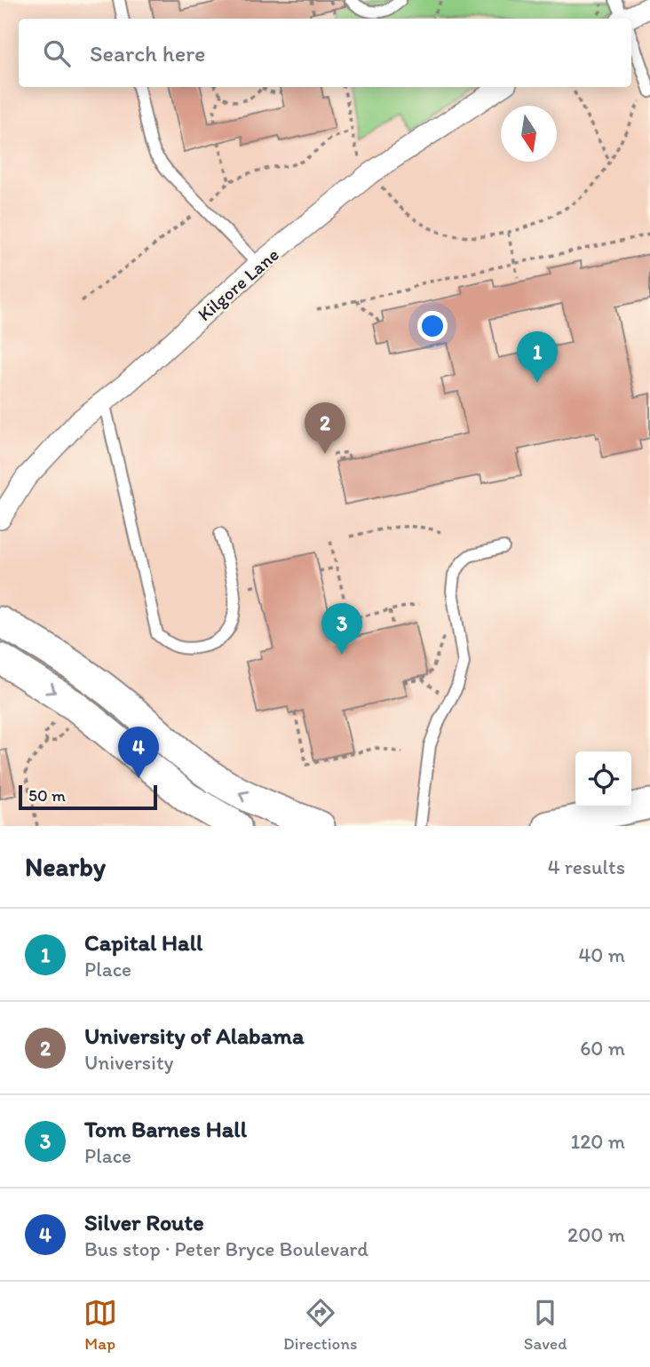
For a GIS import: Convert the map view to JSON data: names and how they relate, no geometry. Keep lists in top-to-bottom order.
{
  "streets": {
    "street": ["Kilgore Lane"]
  },
  "scale_bar": "50 m",
  "north": "bottom",
  "page": {
    "search": "Search here",
    "pins": [
      "1",
      "2",
      "3",
      "4"
    ],
    "scale": "50 m",
    "heading": ["Nearby", "4 results"],
    "list": [
      {
        "mark": "1",
        "name": "Capital Hall",
        "note": "Place",
        "value": "40 m"
      },
      {
        "mark": "2",
        "name": "University of Alabama",
        "note": "University",
        "value": "60 m"
      },
      {
        "mark": "3",
        "name": "Tom Barnes Hall",
        "note": "Place",
        "value": "120 m"
      },
      {
        "mark": "4",
        "name": "Silver Route",
        "note": "Bus stop · Peter Bryce Boulevard",
        "value": "200 m"
      }
    ],
    "nav": ["Map", "Directions", "Saved"]
  }
}
